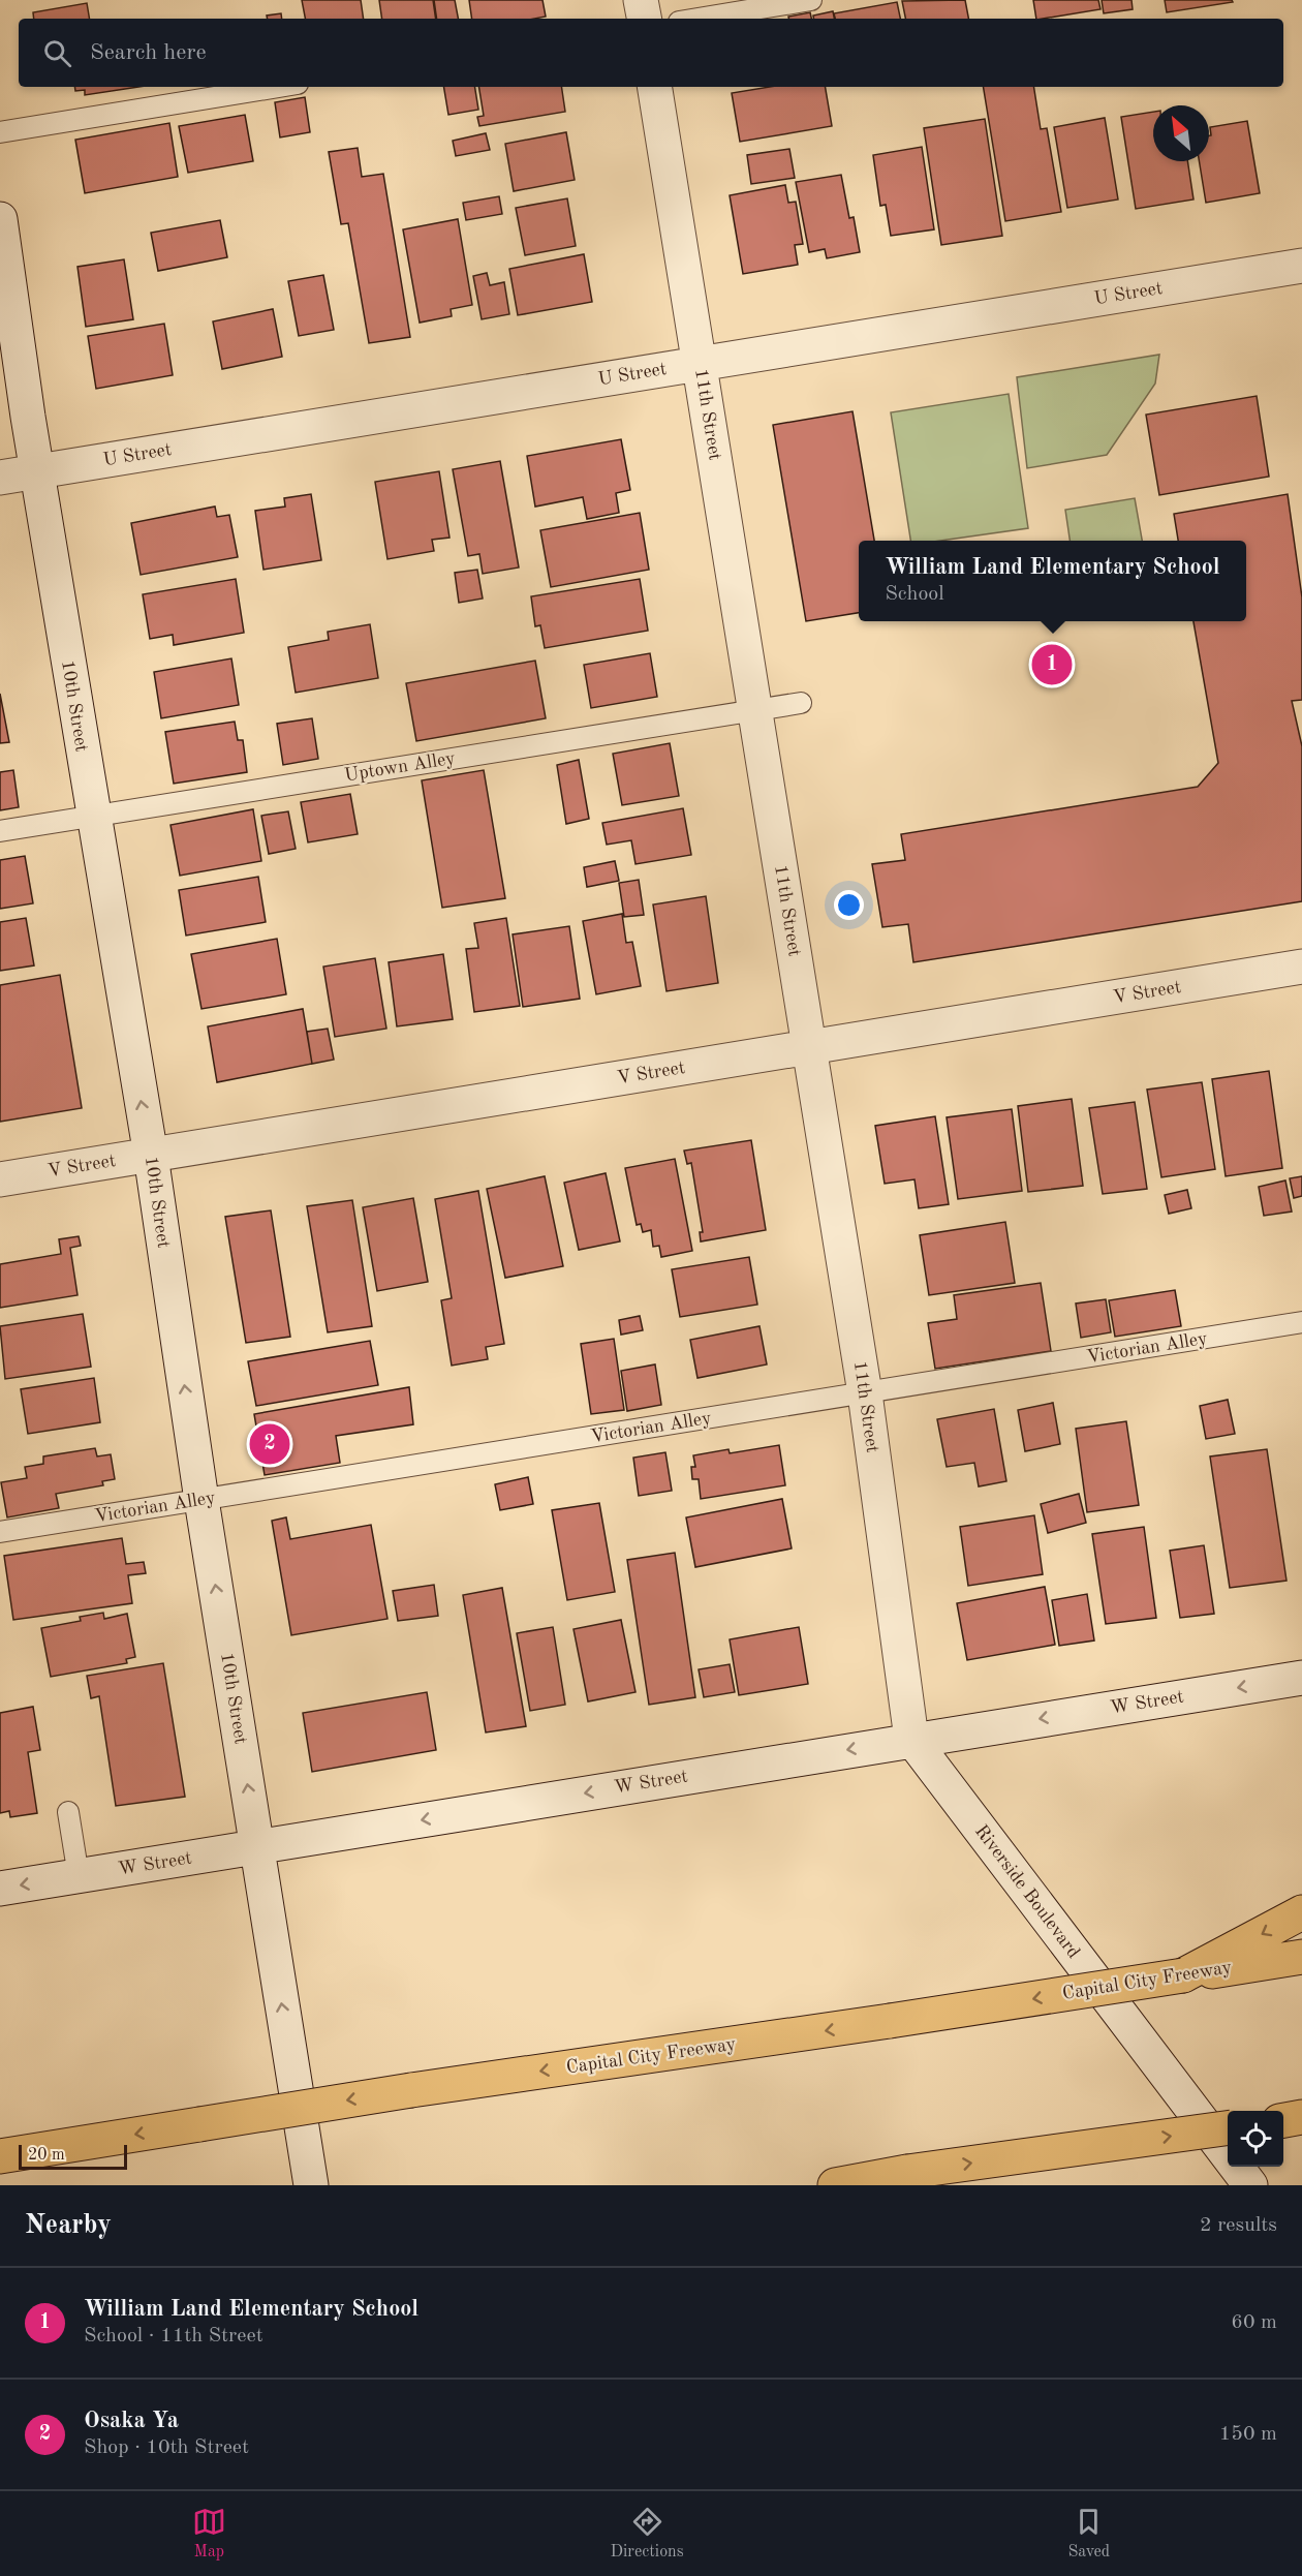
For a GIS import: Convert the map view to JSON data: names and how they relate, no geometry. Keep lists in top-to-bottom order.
{
  "streets": {
    "highway": ["Capital City Freeway"],
    "street": [
      "U Street",
      "11th Street",
      "10th Street",
      "V Street",
      "W Street",
      "Riverside Boulevard"
    ],
    "lane": ["Uptown Alley", "Victorian Alley"]
  },
  "crossings": [
    ["U Street", "11th Street"],
    ["U Street", "10th Street"],
    ["11th Street", "Uptown Alley"],
    ["11th Street", "V Street"],
    ["11th Street", "Victorian Alley"],
    ["11th Street", "W Street"],
    ["11th Street", "Riverside Boulevard"],
    ["10th Street", "Uptown Alley"],
    ["10th Street", "V Street"],
    ["10th Street", "Victorian Alley"],
    ["10th Street", "W Street"],
    ["W Street", "Riverside Boulevard"]
  ],
  "one_way": ["10th Street", "W Street"],
  "scale_bar": "20 m",
  "north": "top left",
  "page": {
    "search": "Search here",
    "popup": ["William Land Elementary School", "School"],
    "pins": ["1", "2"],
    "scale": "20 m",
    "heading": ["Nearby", "2 results"],
    "list": [
      {
        "mark": "1",
        "name": "William Land Elementary School",
        "note": "School · 11th Street",
        "value": "60 m"
      },
      {
        "mark": "2",
        "name": "Osaka Ya",
        "note": "Shop · 10th Street",
        "value": "150 m"
      }
    ],
    "nav": ["Map", "Directions", "Saved"]
  }
}
